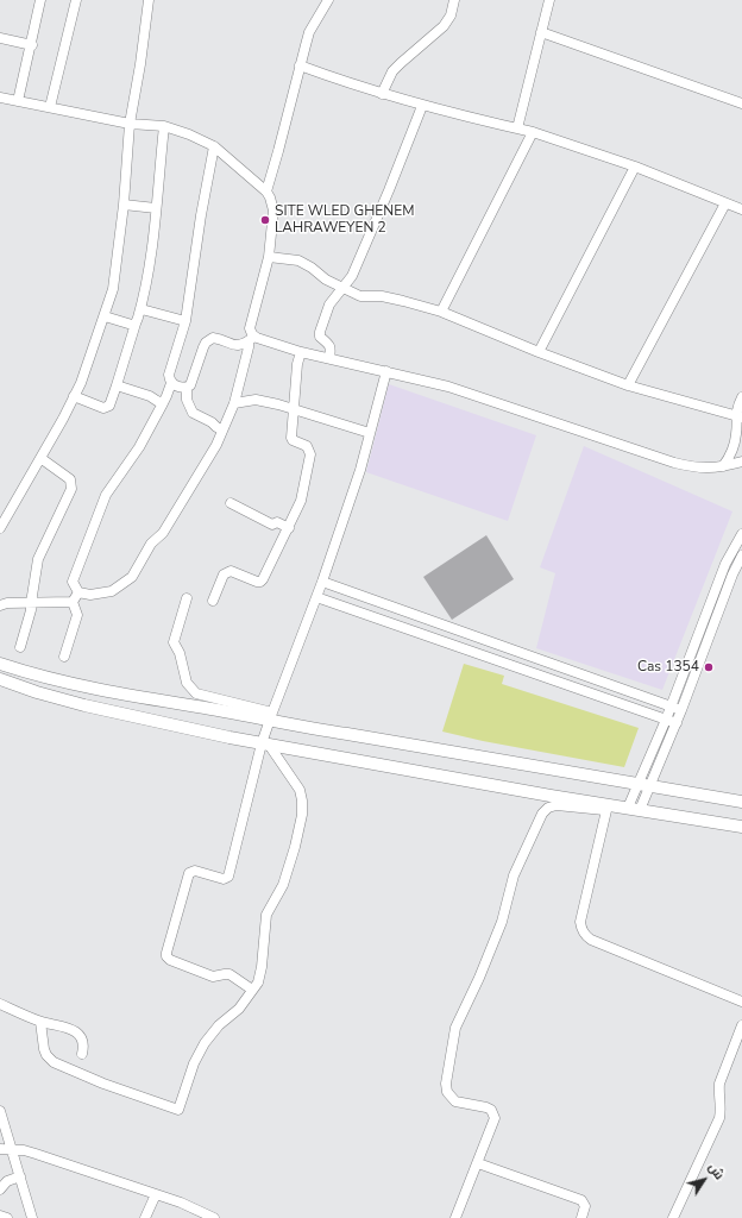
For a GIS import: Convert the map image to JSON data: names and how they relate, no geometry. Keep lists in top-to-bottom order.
{
  "places": ["SITE WLED GHENEM LAHRAWEYEN 2", "Cas 1354"],
  "north": "top right"
}
